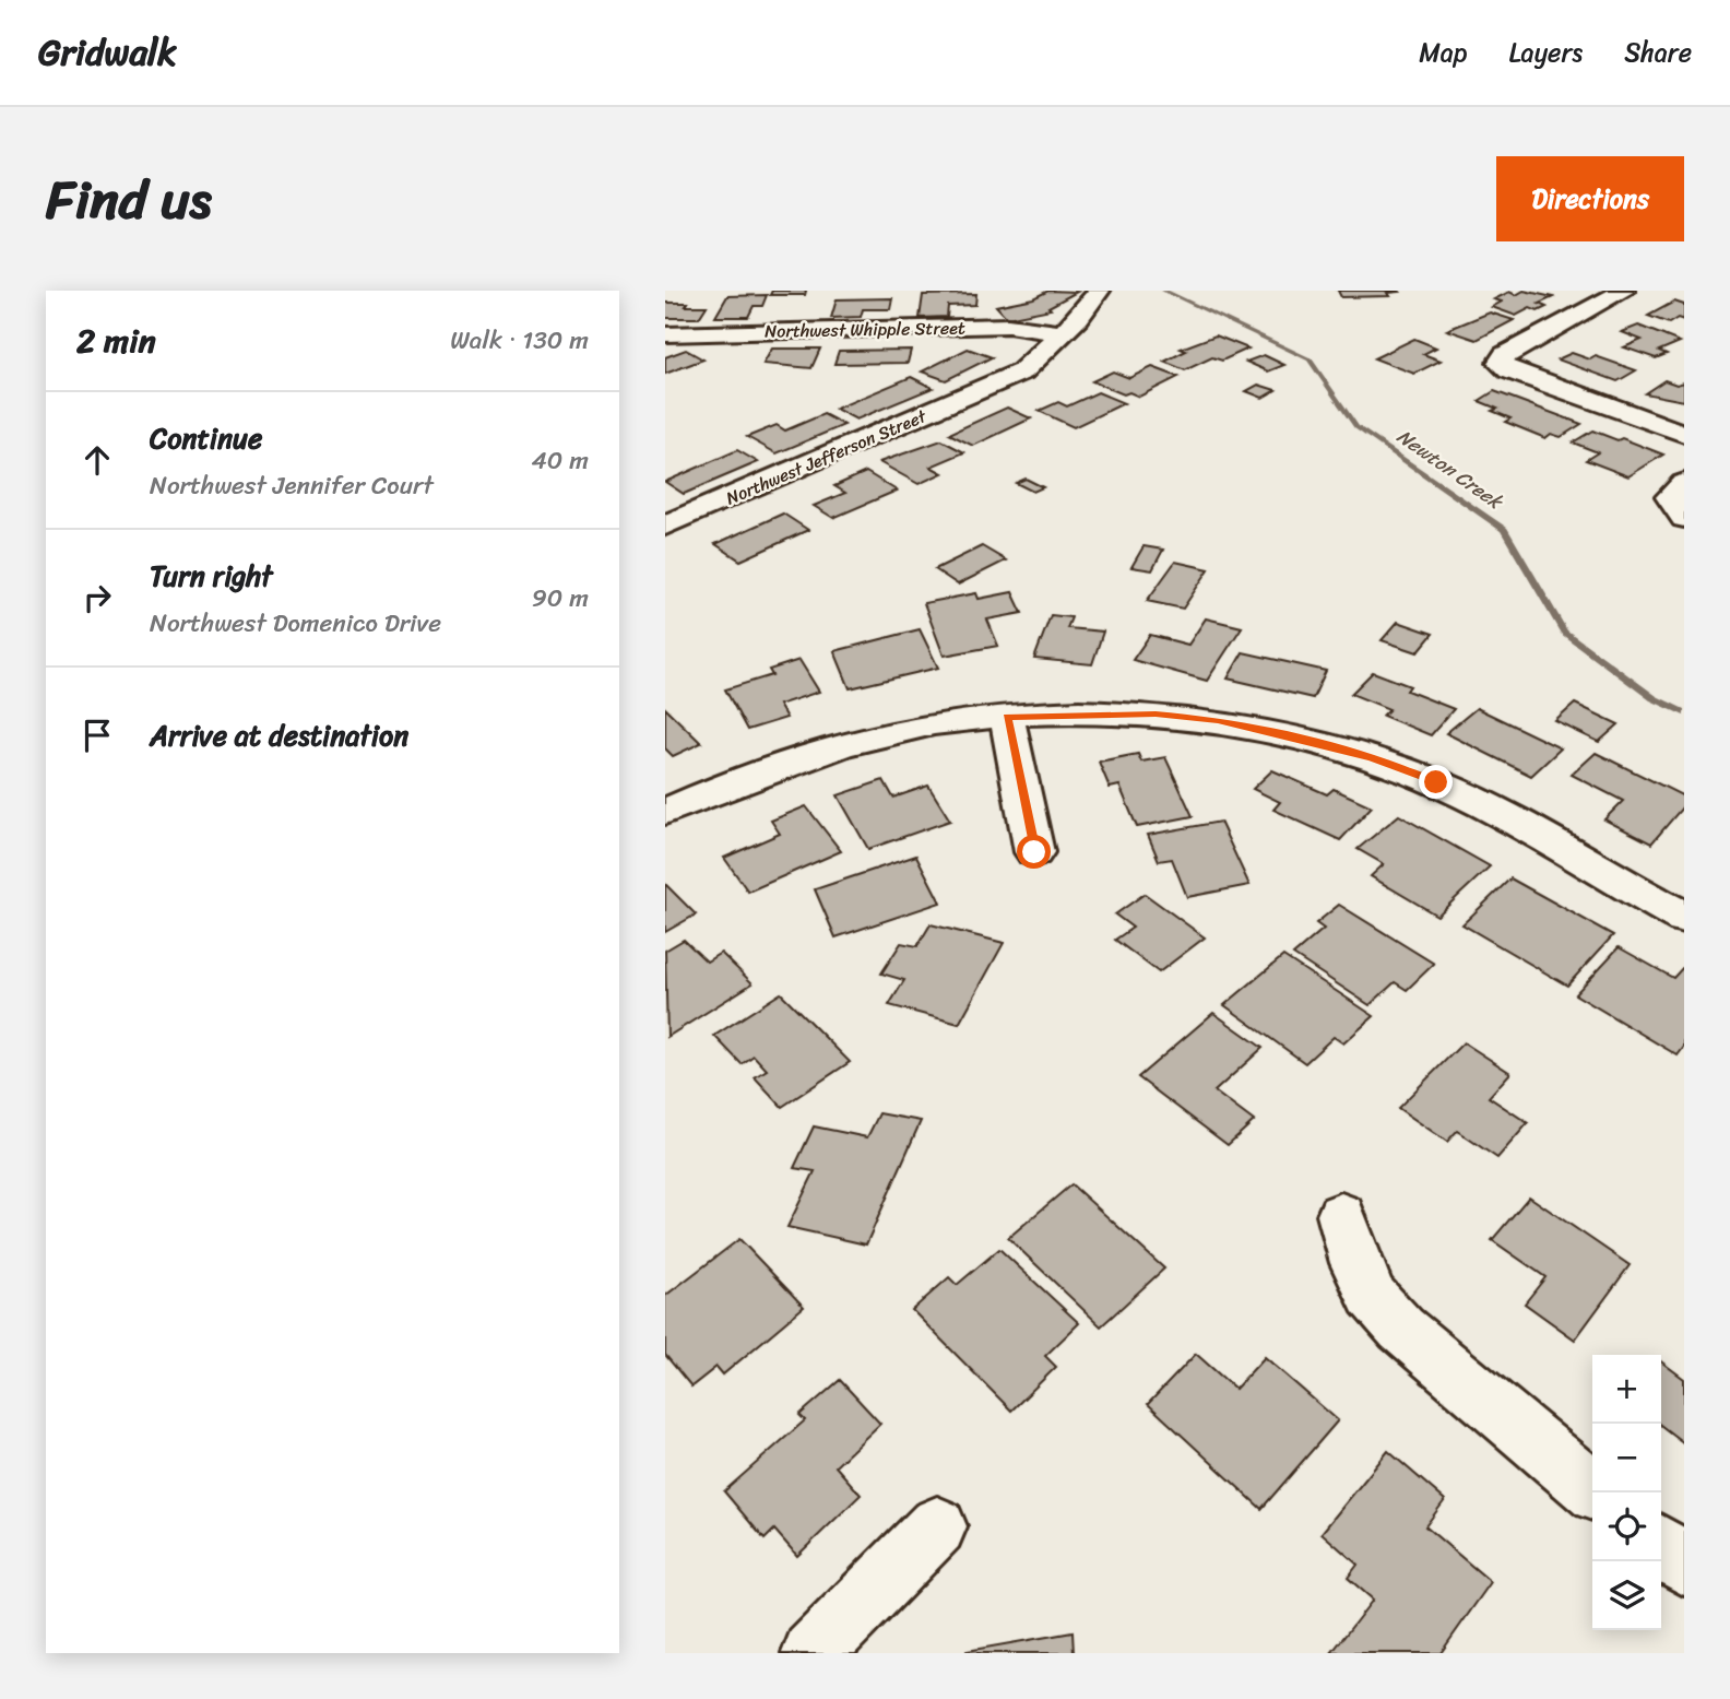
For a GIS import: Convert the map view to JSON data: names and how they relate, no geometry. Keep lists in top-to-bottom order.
{
  "streets": {
    "street": ["Northwest Whipple Street", "Northwest Jefferson Street"]
  },
  "crossings": [
    ["Northwest Whipple Street", "Northwest Jefferson Street"]
  ],
  "water": ["Newton Creek"],
  "page": {
    "header": "Gridwalk",
    "nav": ["Map", "Layers", "Share"],
    "title": "Find us",
    "buttons": "Directions",
    "heading": ["2 min", "Walk · 130 m"],
    "list": [
      ["Continue", "Northwest Jennifer Court", "40 m"],
      ["Turn right", "Northwest Domenico Drive", "90 m"],
      "Arrive at destination"
    ],
    "map_buttons": ["+", "−"]
  }
}
